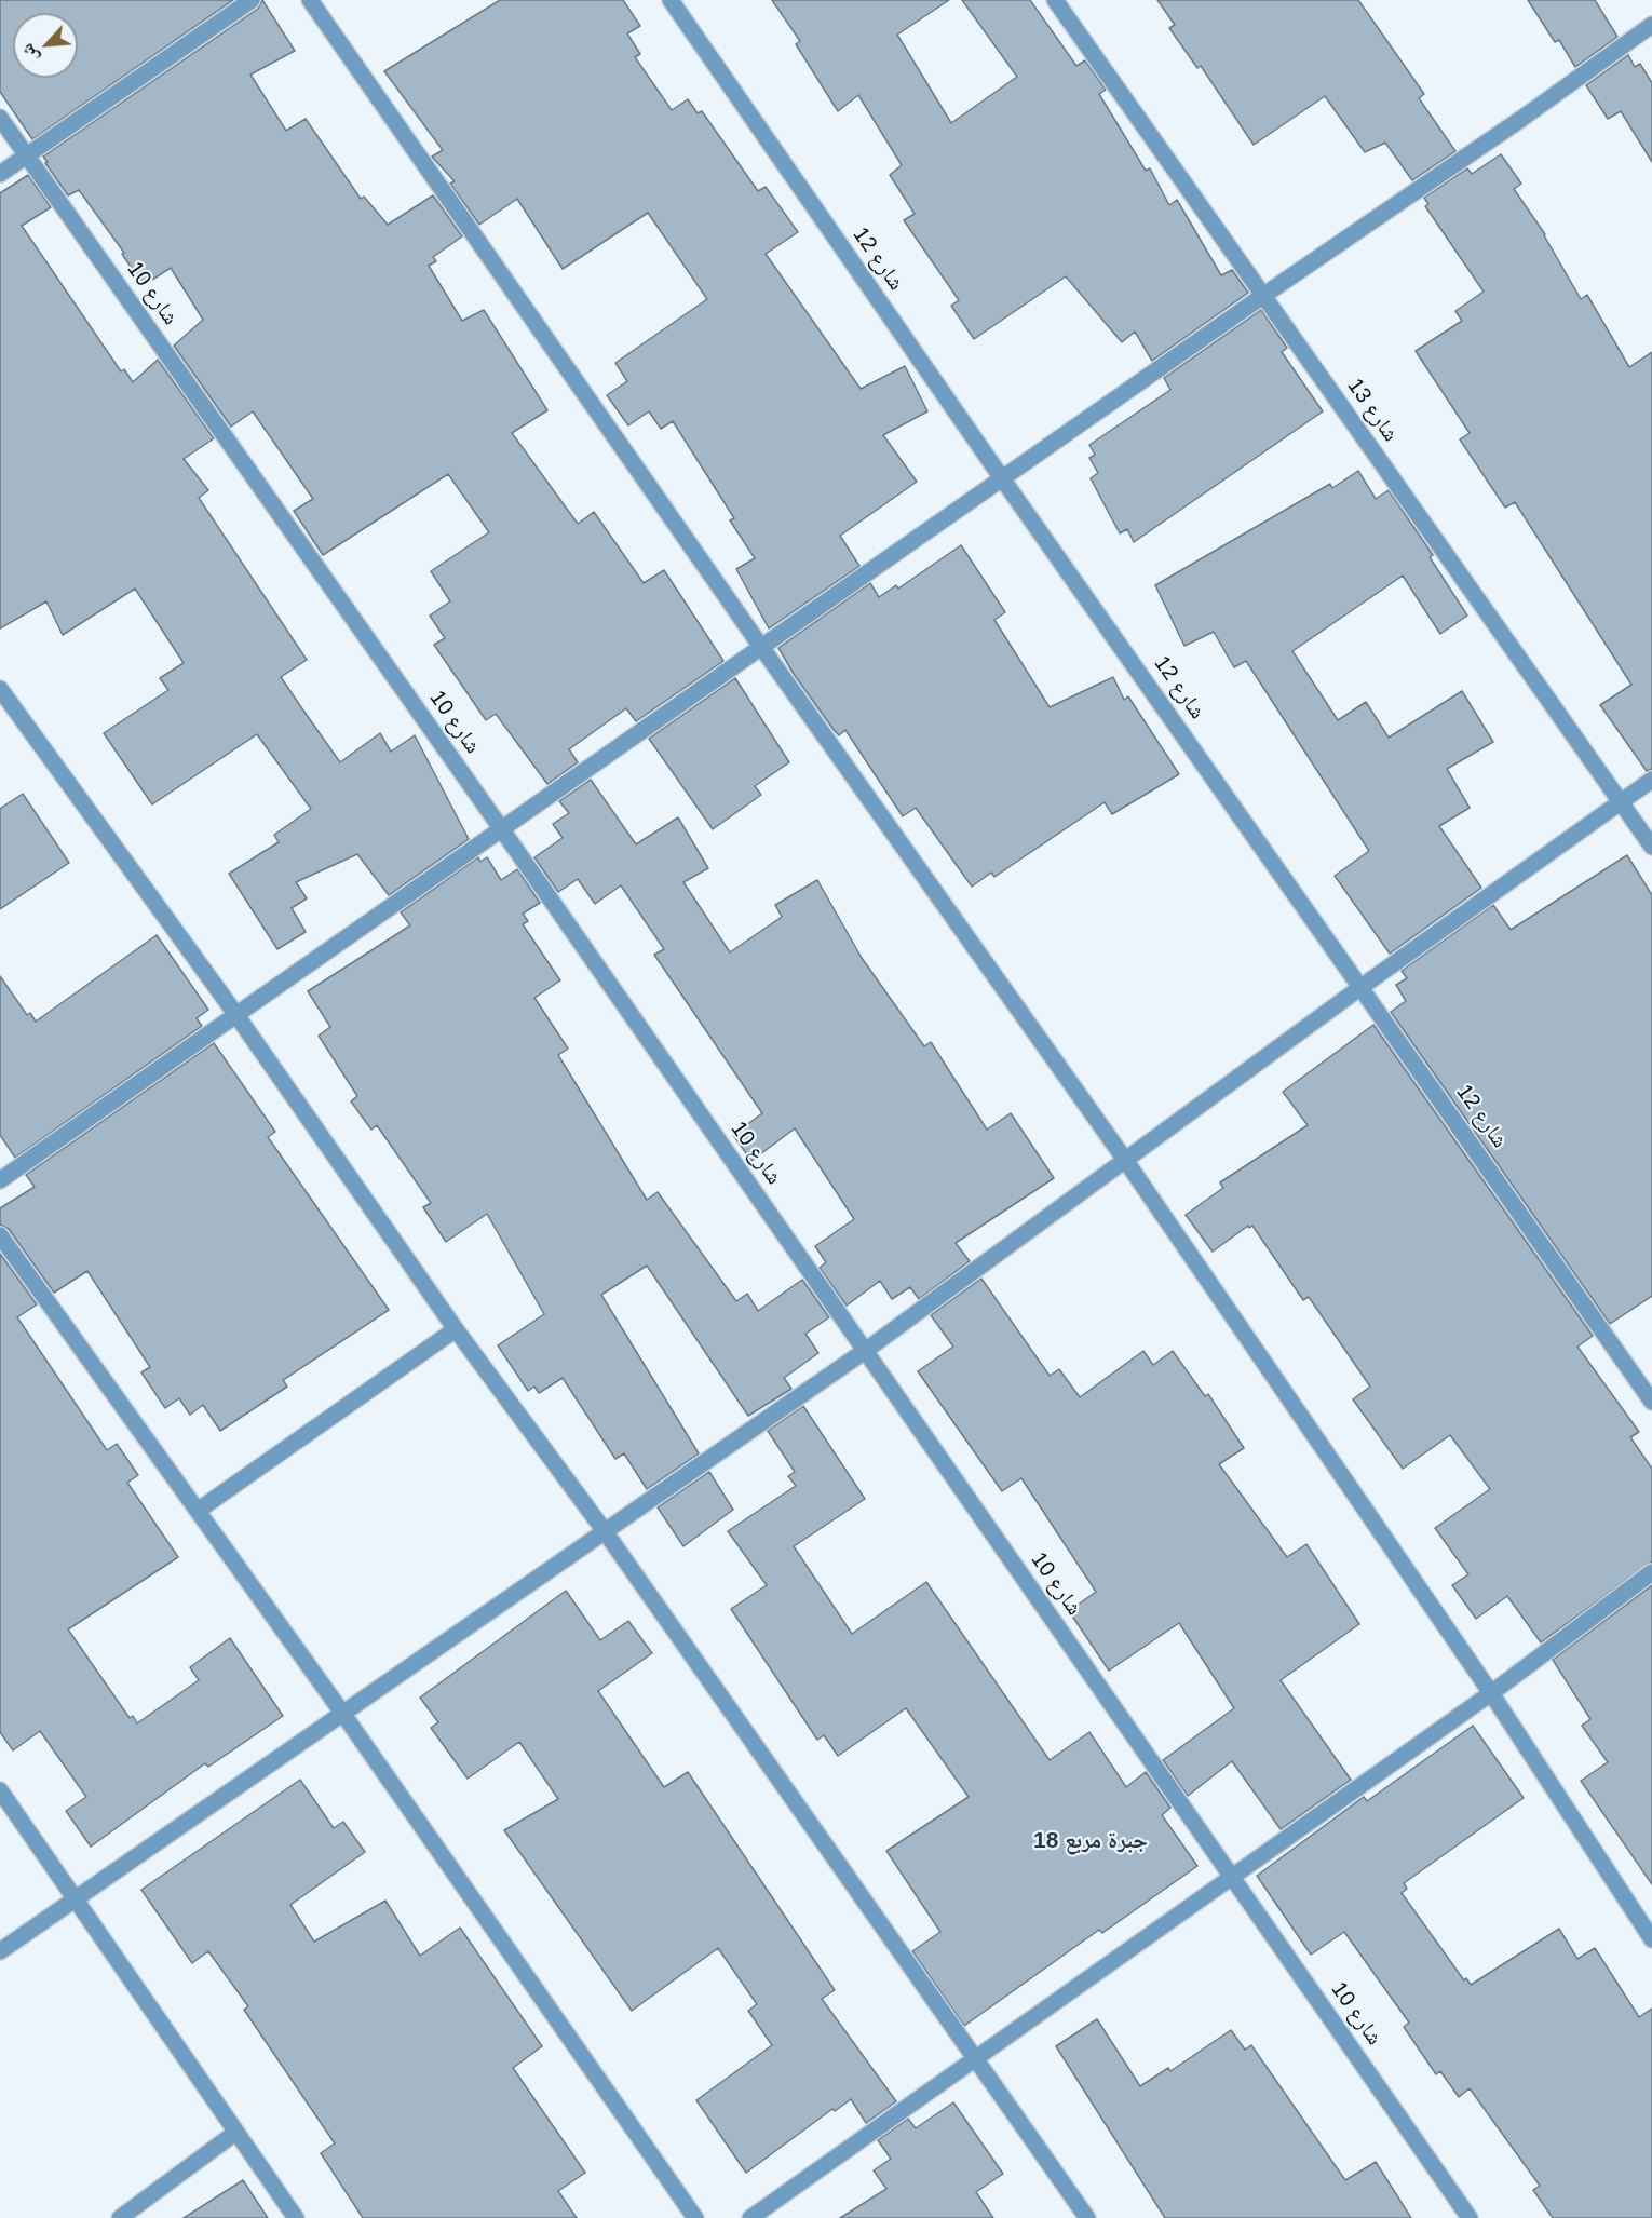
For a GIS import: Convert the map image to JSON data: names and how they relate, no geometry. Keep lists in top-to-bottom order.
{
  "streets": {
    "street": ["شارع 12", "شارع 10", "شارع 13"]
  },
  "districts": ["جبرة مربع 18"],
  "north": "bottom left"
}
